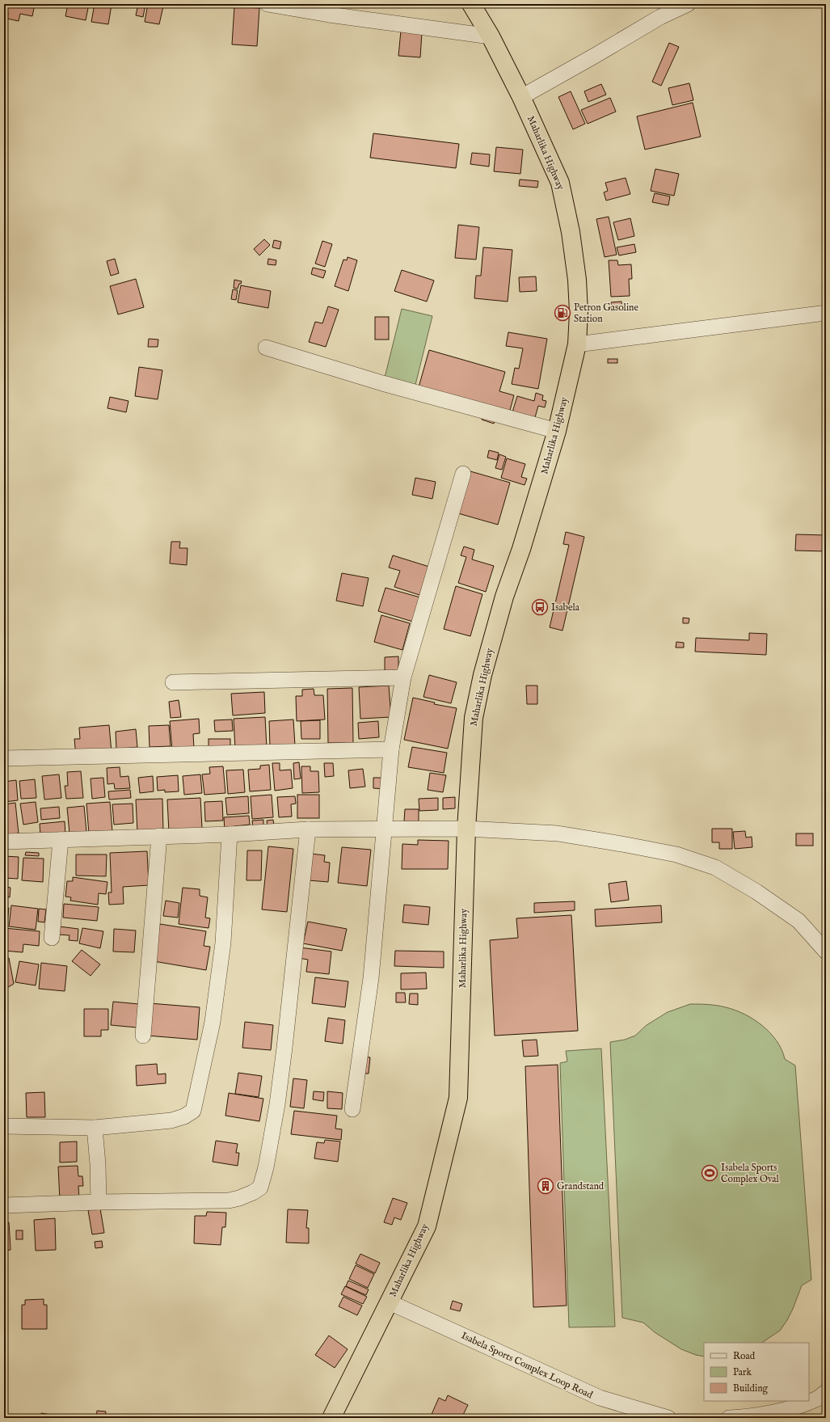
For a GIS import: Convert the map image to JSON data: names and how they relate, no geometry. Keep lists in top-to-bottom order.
{
  "streets": {
    "highway": ["Maharlika Highway"],
    "street": ["Isabela Sports Complex Loop Road"]
  },
  "crossings": [
    ["Maharlika Highway", "Isabela Sports Complex Loop Road"]
  ],
  "places": {
    "fuel station": ["Petron Gasoline Station"],
    "bus stop": ["Isabela"],
    "sports": ["Isabela Sports Complex Oval"],
    "building": ["Grandstand"]
  },
  "legend": ["Road", "Park", "Building"]
}
